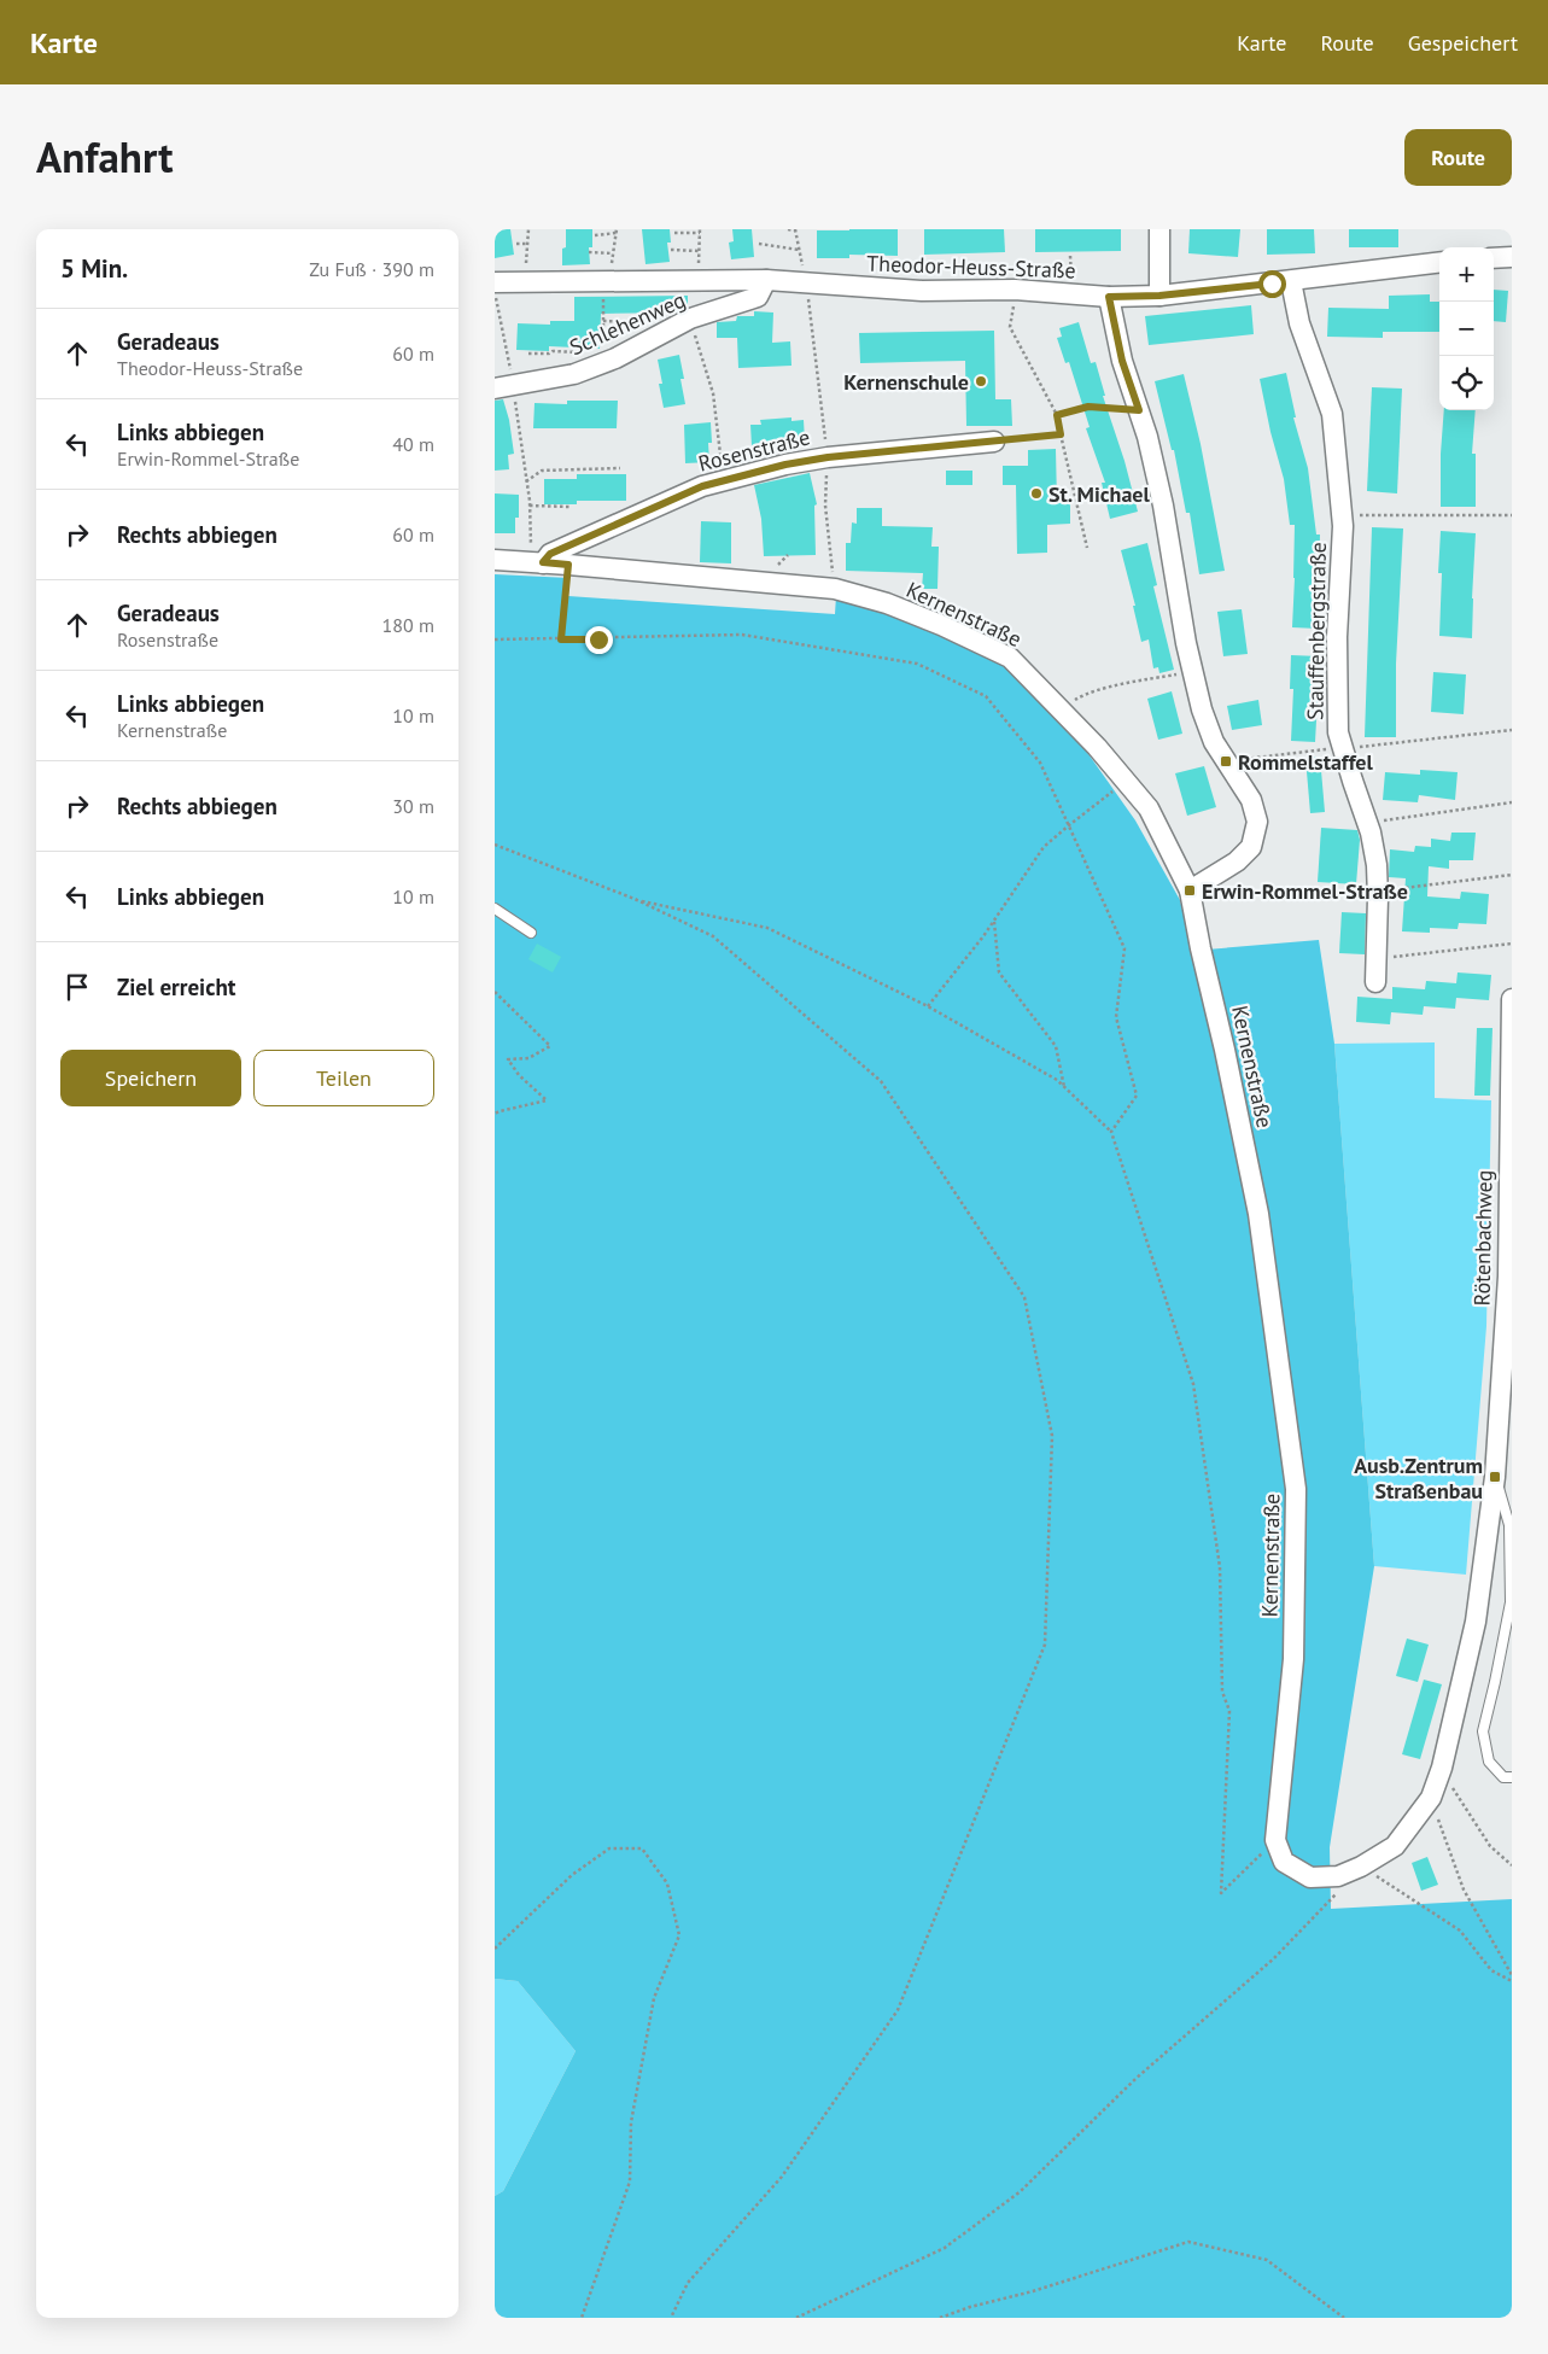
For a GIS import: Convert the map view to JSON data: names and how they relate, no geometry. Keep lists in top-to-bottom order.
{
  "streets": {
    "street": [
      "Theodor-Heuss-Straße",
      "Schlehenweg",
      "Rosenstraße",
      "Kernenstraße",
      "Stauffenbergstraße",
      "Rötenbachweg"
    ]
  },
  "crossings": [
    ["Theodor-Heuss-Straße", "Schlehenweg"],
    ["Theodor-Heuss-Straße", "Stauffenbergstraße"],
    ["Rosenstraße", "Kernenstraße"]
  ],
  "places": {
    "other": ["Kernenschule", "St. Michael"],
    "transit": ["Rommelstaffel", "Erwin-Rommel-Straße", "Ausb.Zentrum Straßenbau"]
  },
  "page": {
    "header": "Karte",
    "nav": ["Karte", "Route", "Gespeichert"],
    "title": "Anfahrt",
    "buttons": [
      "Route",
      ["Speichern", "Teilen"]
    ],
    "heading": ["5 Min.", "Zu Fuß · 390 m"],
    "map_buttons": ["+", "−"],
    "list": [
      ["Geradeaus", "Theodor-Heuss-Straße", "60 m"],
      ["Links abbiegen", "Erwin-Rommel-Straße", "40 m"],
      ["Rechts abbiegen", "60 m"],
      ["Geradeaus", "Rosenstraße", "180 m"],
      ["Links abbiegen", "Kernenstraße", "10 m"],
      ["Rechts abbiegen", "30 m"],
      ["Links abbiegen", "10 m"],
      "Ziel erreicht"
    ]
  }
}
